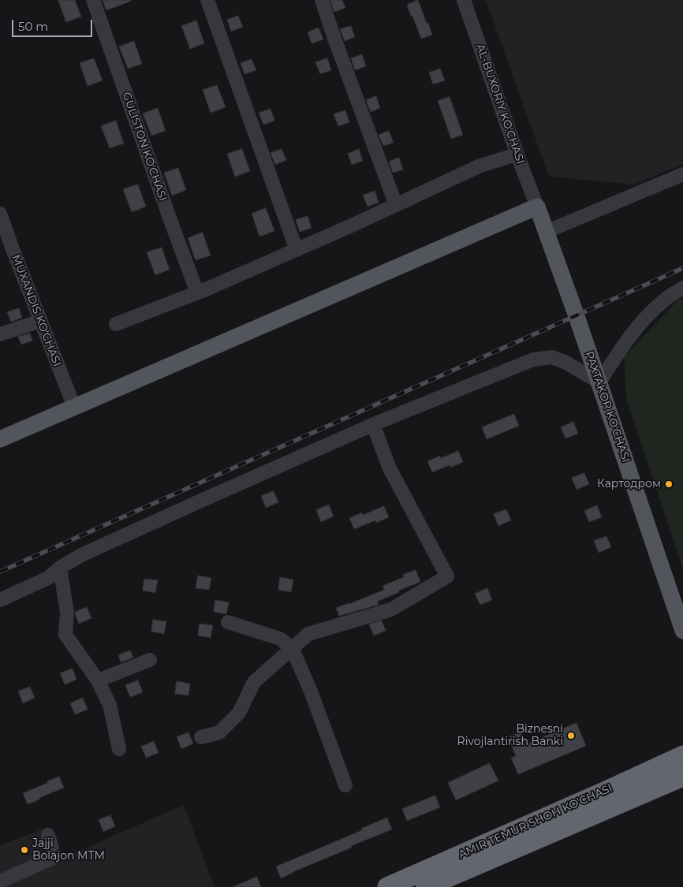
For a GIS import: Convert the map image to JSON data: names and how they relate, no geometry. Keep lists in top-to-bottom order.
{
  "streets": {
    "highway": ["AMIR TEMUR SHOH KO'CHASI"],
    "main road": ["PAXTAKOR KO'CHASI"],
    "street": ["AL-BUXORIY KO'CHASI", "GULISTON KO'CHASI", "MUXANDIS KO'CHASI"]
  },
  "crossings": [
    ["AL-BUXORIY KO'CHASI", "PAXTAKOR KO'CHASI"]
  ],
  "places": ["Картодром", "Biznesni Rivojlantirish Banki", "Jajji Bolajon MTM"],
  "scale_bar": "50 m"
}
